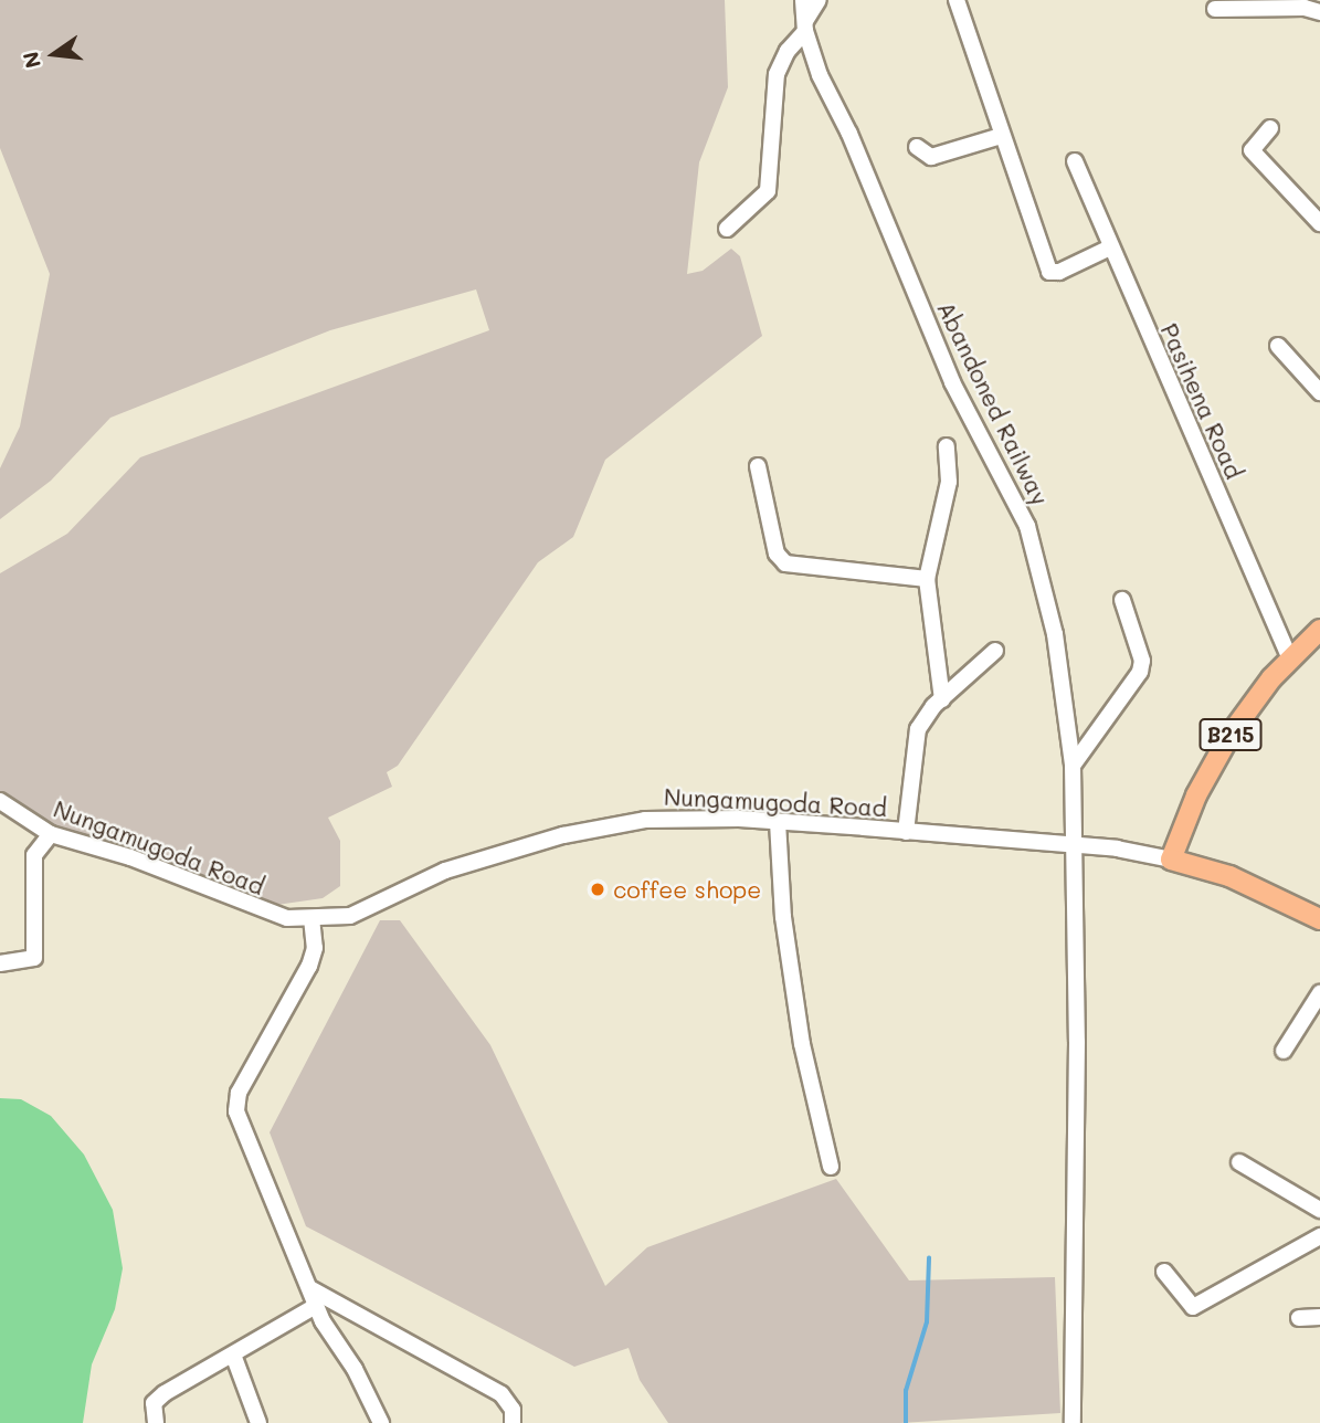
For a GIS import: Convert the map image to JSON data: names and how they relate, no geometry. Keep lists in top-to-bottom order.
{
  "streets": {
    "main road": ["B215"],
    "street": ["Pasihena Road", "Abandoned Railway", "Nungamugoda Road"]
  },
  "crossings": [
    ["Pasihena Road", "B215"],
    ["Abandoned Railway", "Nungamugoda Road"],
    ["B215", "Nungamugoda Road"]
  ],
  "places": ["coffee shope"],
  "north": "left"
}
